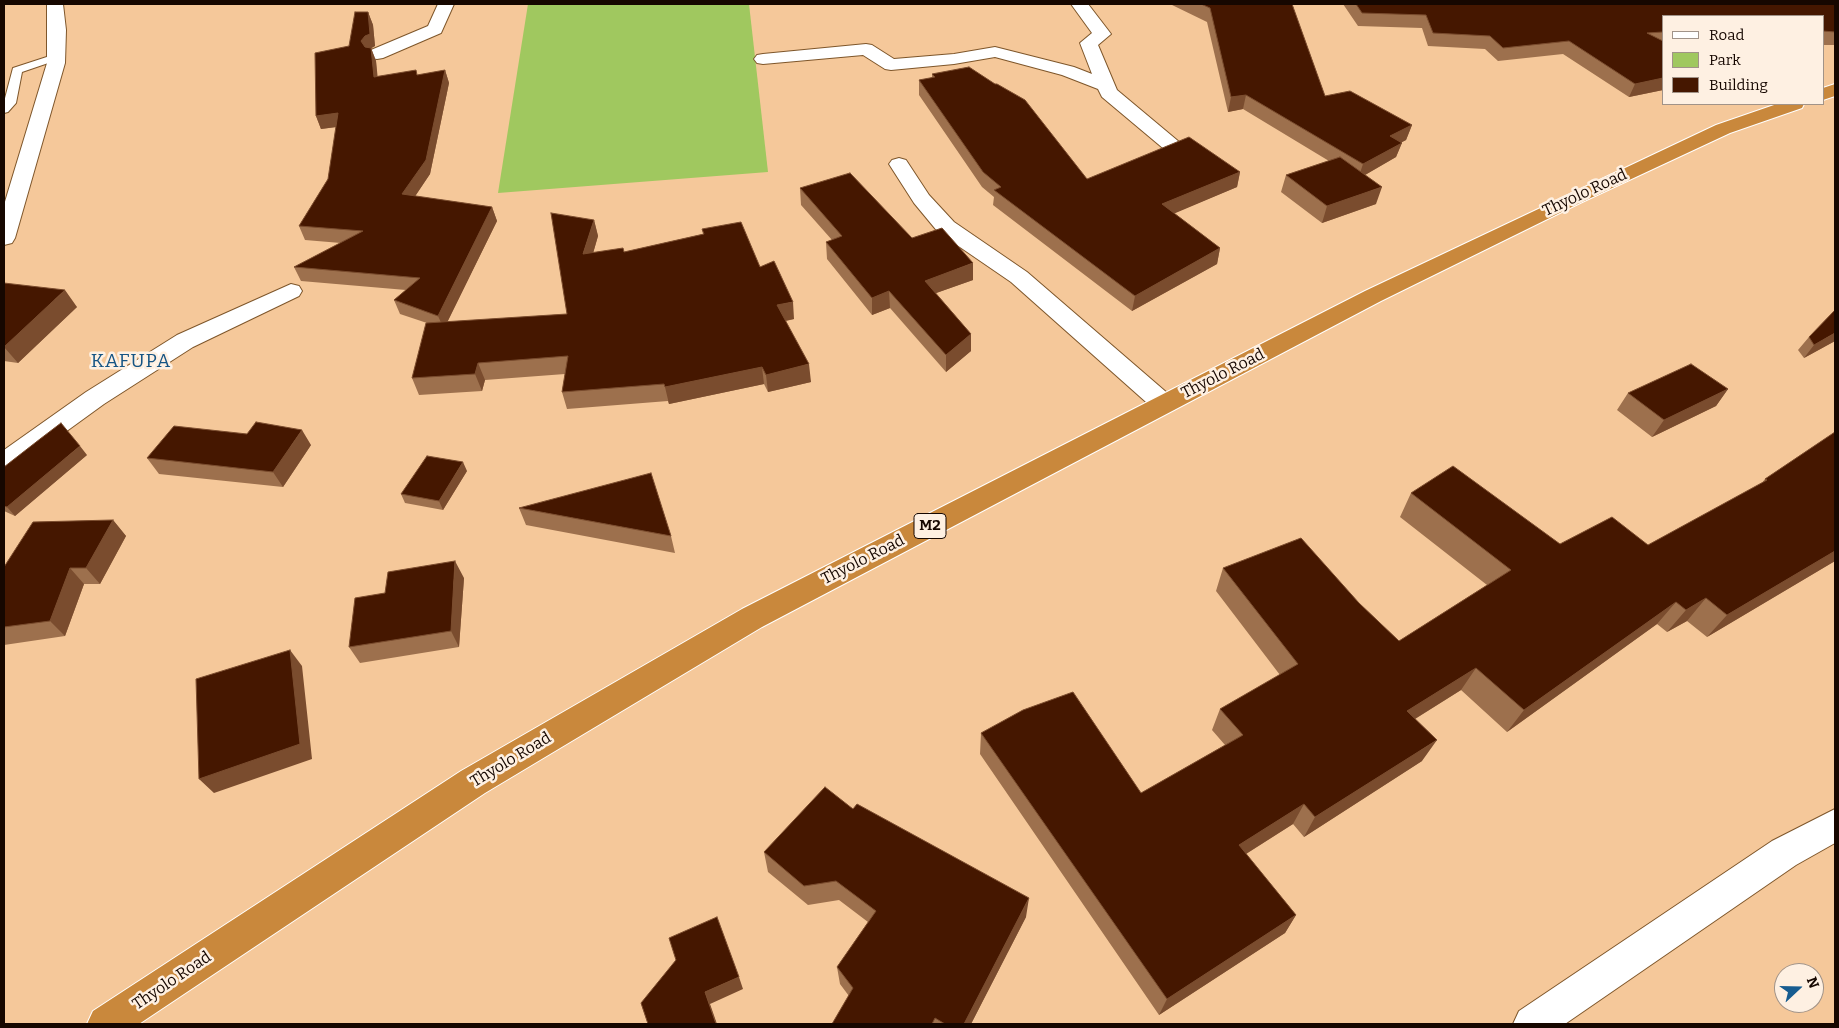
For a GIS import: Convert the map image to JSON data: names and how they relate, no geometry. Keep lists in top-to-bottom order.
{
  "streets": {
    "highway": ["Thyolo Road", "M2"]
  },
  "districts": ["KAFUPA"],
  "legend": ["Road", "Park", "Building"],
  "north": "right"
}
